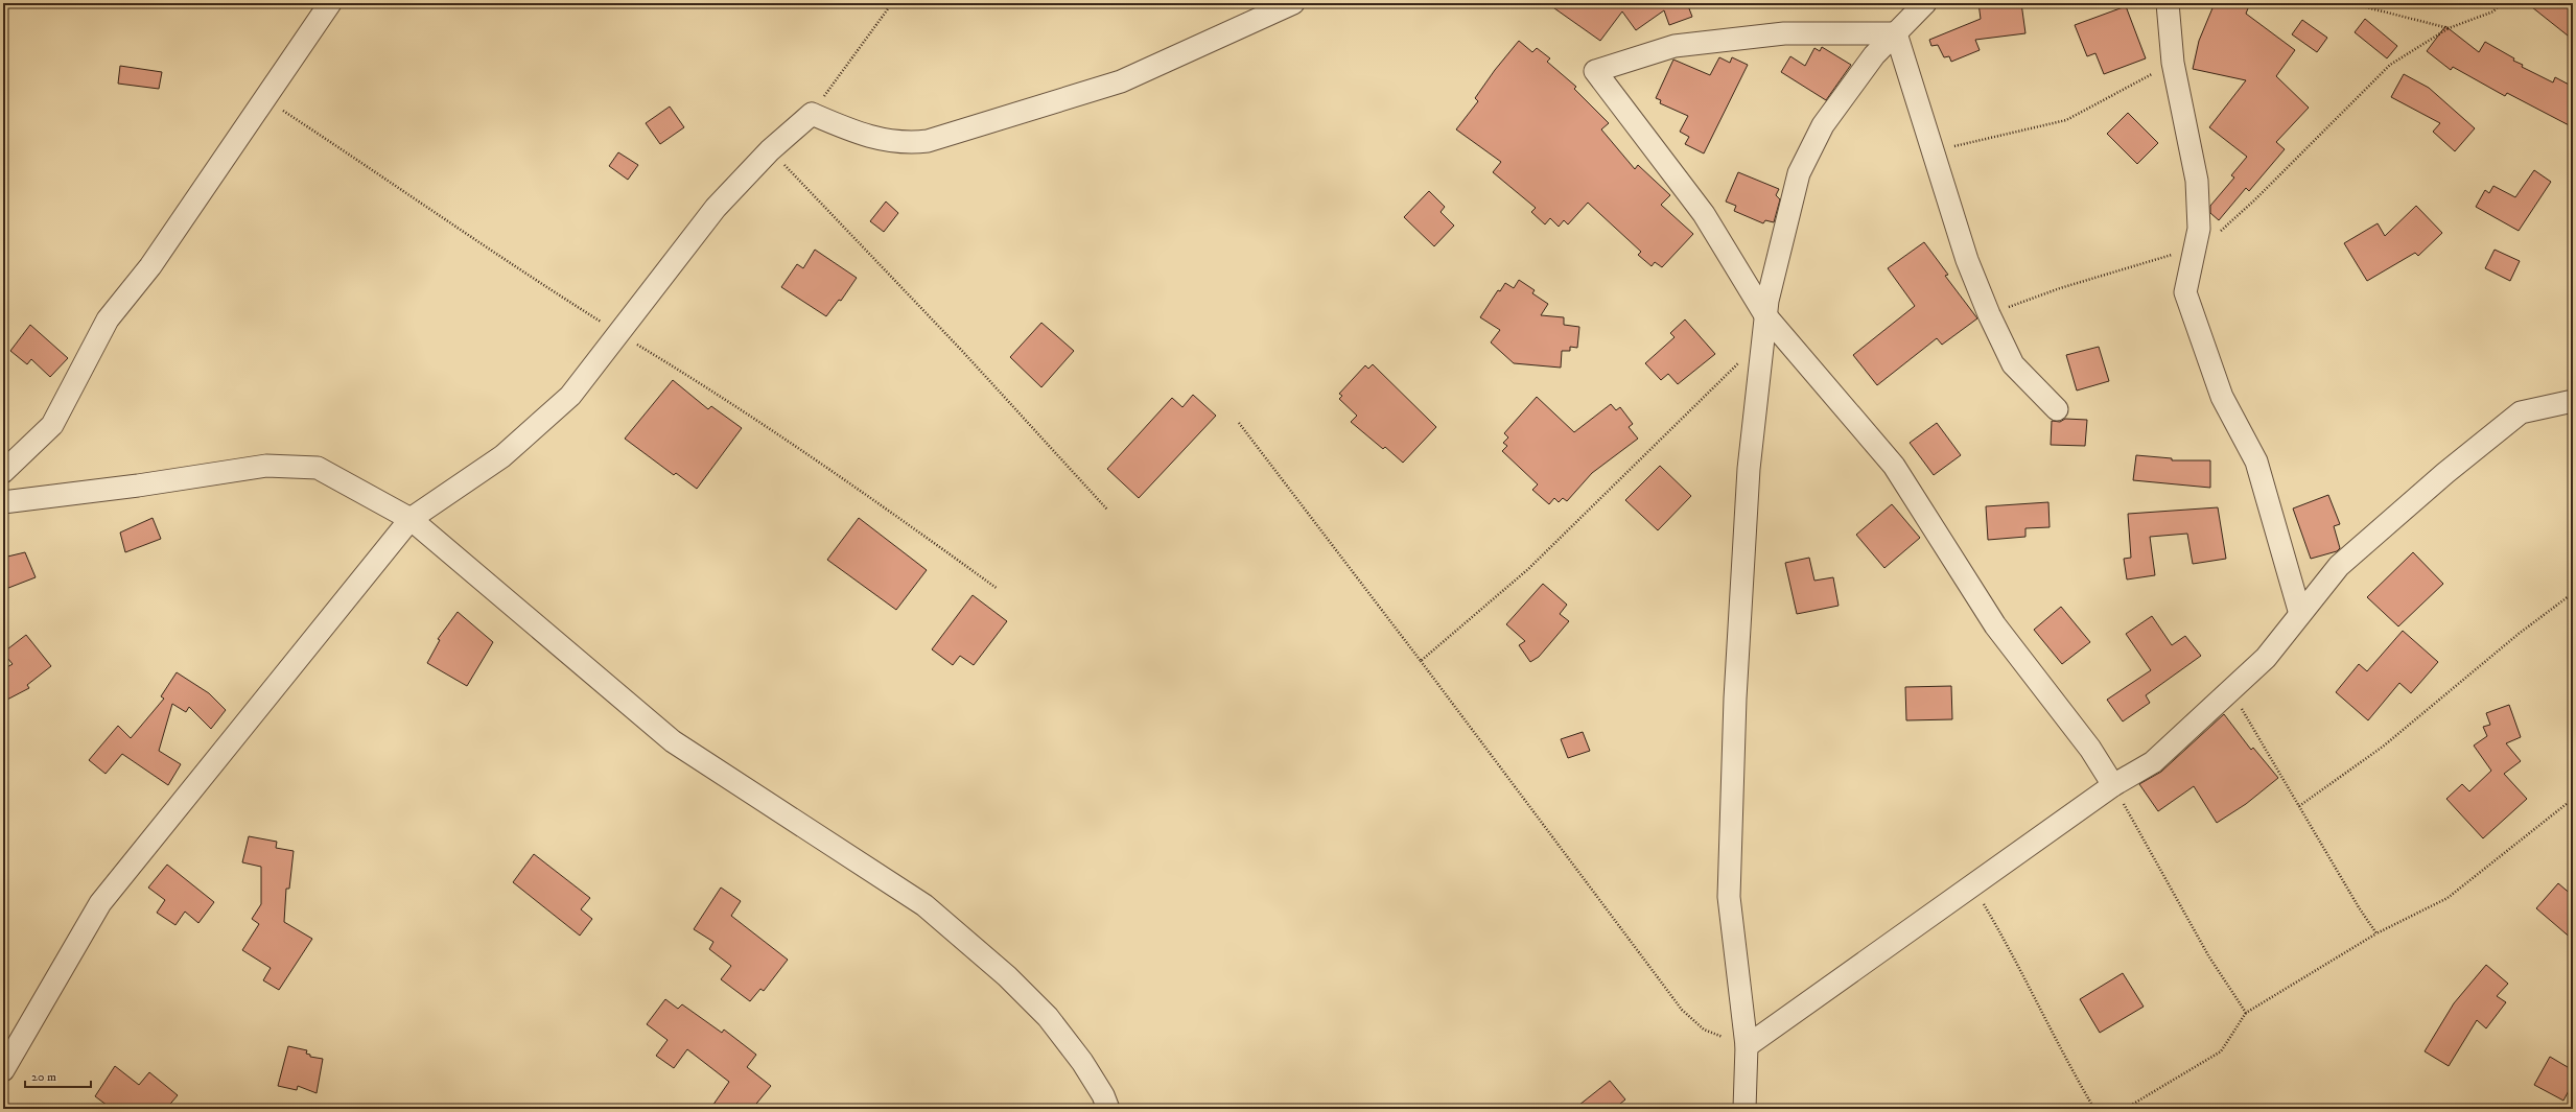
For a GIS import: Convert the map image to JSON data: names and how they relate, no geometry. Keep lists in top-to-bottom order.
{
  "scale_bar": "20 m"
}
